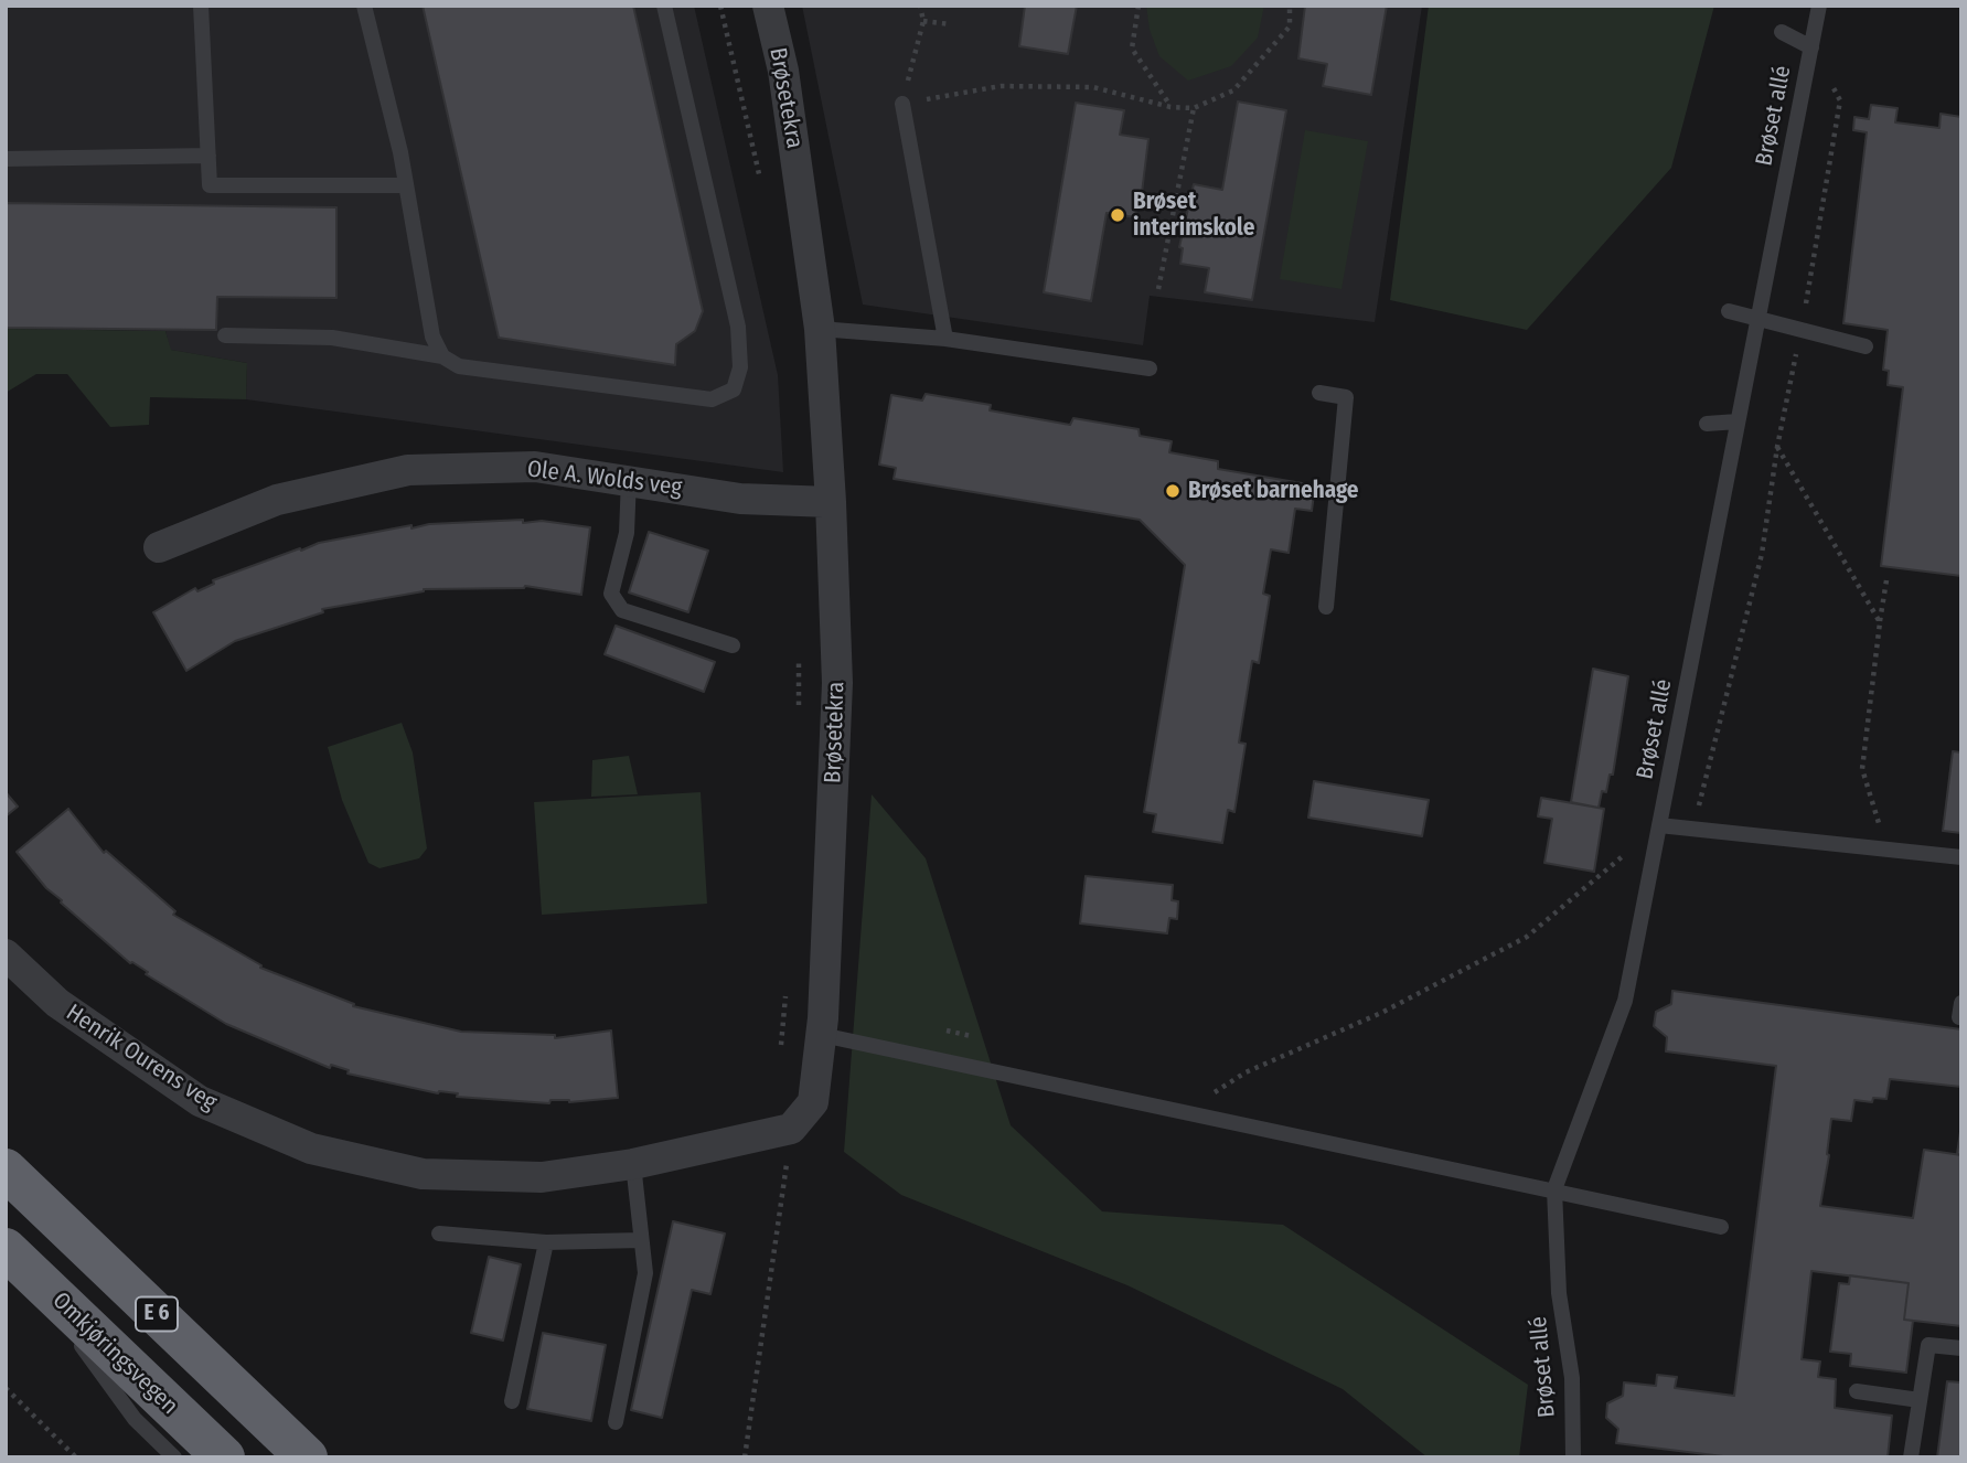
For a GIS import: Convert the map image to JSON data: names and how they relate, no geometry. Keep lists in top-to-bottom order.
{
  "streets": {
    "highway": ["E 6", "Omkjøringsvegen"],
    "street": ["Brøsetekra", "Ole A. Wolds veg", "Henrik Ourens veg"],
    "lane": ["Brøset allé"]
  },
  "crossings": [
    ["Brøsetekra", "Ole A. Wolds veg"],
    ["Brøsetekra", "Henrik Ourens veg"]
  ],
  "places": ["Brøset interimskole", "Brøset barnehage"]
}
